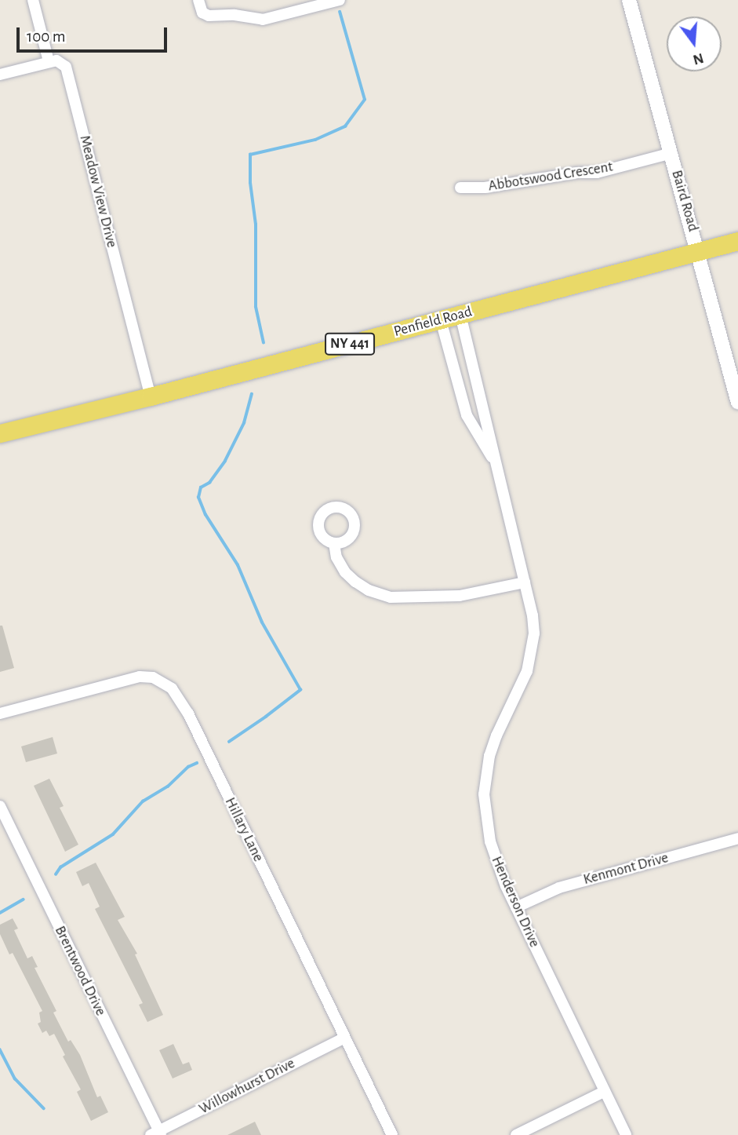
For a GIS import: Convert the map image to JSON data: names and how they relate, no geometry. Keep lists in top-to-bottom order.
{
  "streets": {
    "main road": ["Penfield Road", "NY 441"],
    "street": [
      "Abbotswood Crescent",
      "Meadow View Drive",
      "Baird Road",
      "Hillary Lane",
      "Kenmont Drive",
      "Henderson Drive",
      "Brentwood Drive",
      "Willowhurst Drive"
    ]
  },
  "crossings": [
    ["Abbotswood Crescent", "Baird Road"],
    ["Meadow View Drive", "Penfield Road"],
    ["Baird Road", "Penfield Road"],
    ["Penfield Road", "Henderson Drive"],
    ["Hillary Lane", "Willowhurst Drive"],
    ["Kenmont Drive", "Henderson Drive"],
    ["Brentwood Drive", "Willowhurst Drive"]
  ],
  "scale_bar": "100 m",
  "north": "bottom"
}
